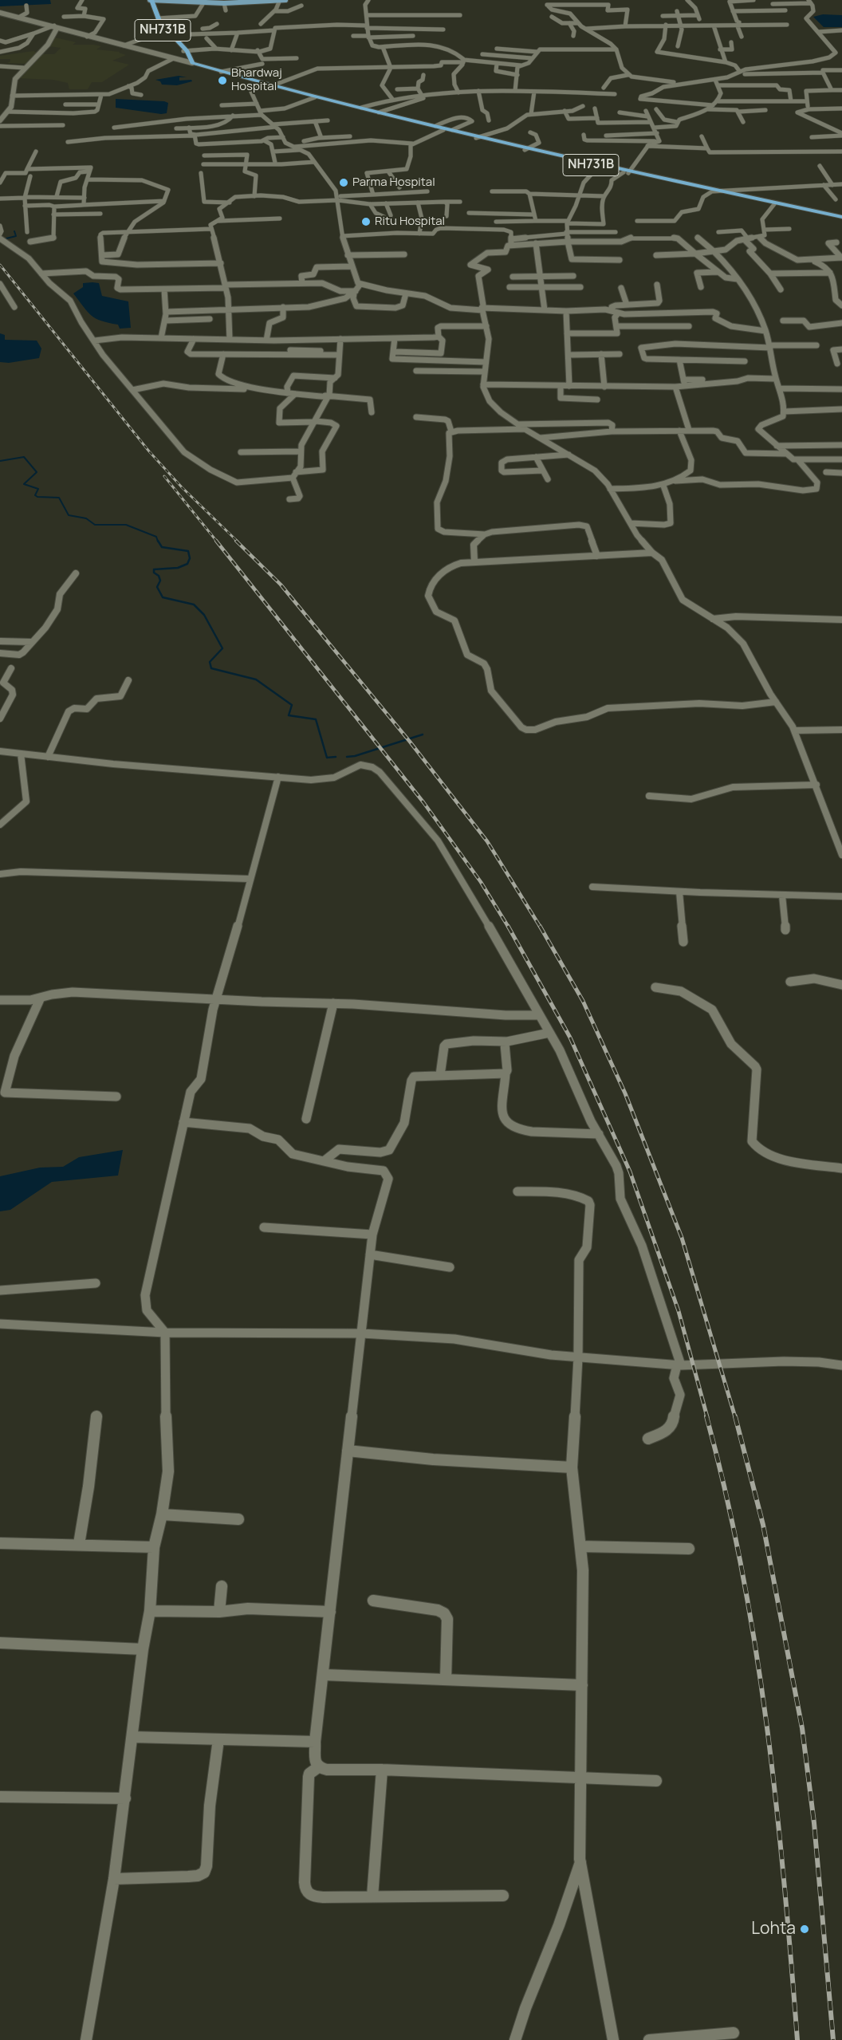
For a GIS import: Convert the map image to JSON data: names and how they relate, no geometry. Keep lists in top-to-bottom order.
{
  "streets": {
    "highway": ["NH731B"]
  },
  "places": [
    "Bhardwaj Hospital",
    "Parma Hospital",
    "Ritu Hospital",
    "Lohta"
  ]
}
